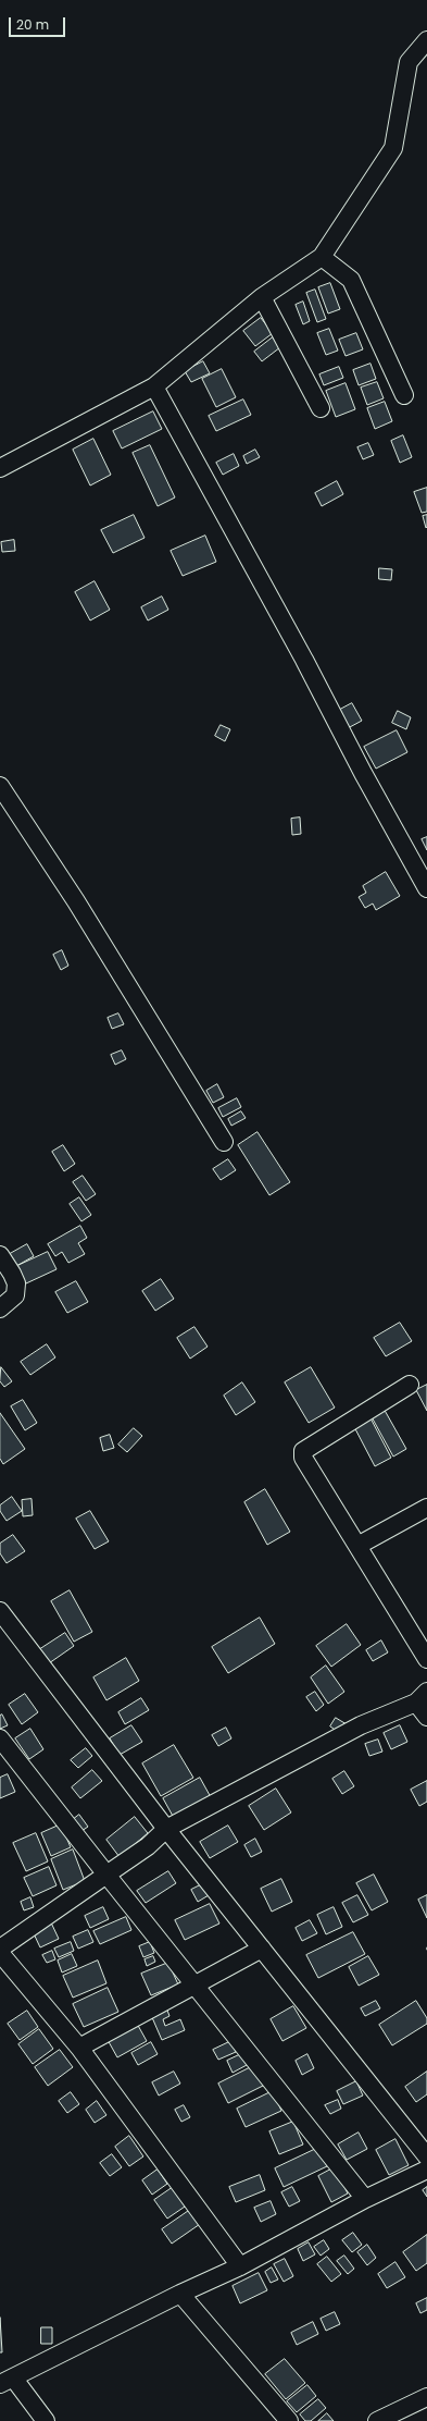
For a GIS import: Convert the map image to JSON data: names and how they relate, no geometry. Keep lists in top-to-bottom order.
{
  "scale_bar": "20 m"
}
